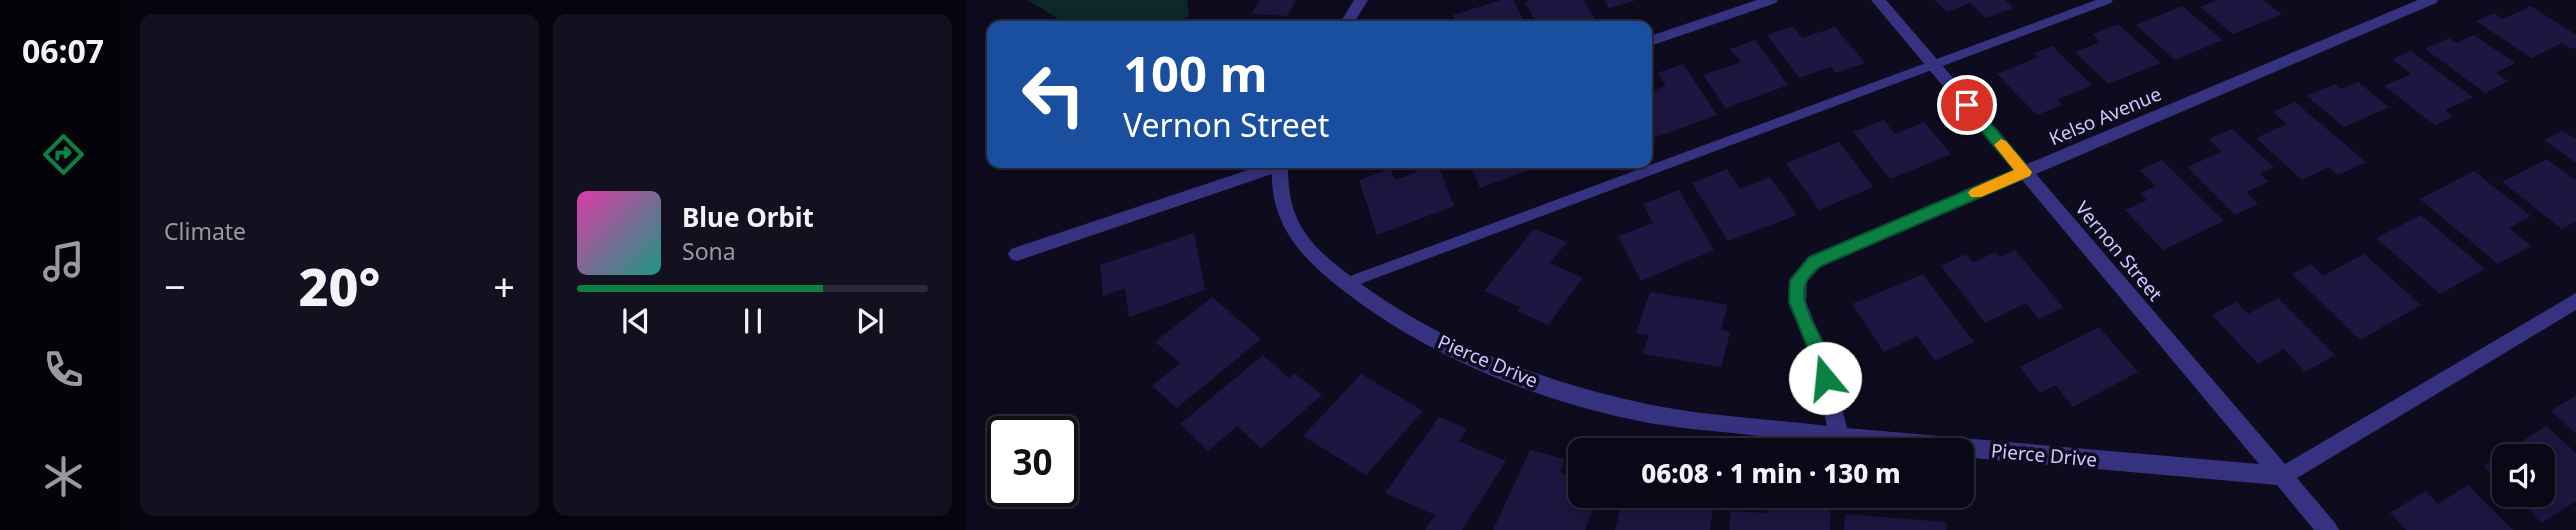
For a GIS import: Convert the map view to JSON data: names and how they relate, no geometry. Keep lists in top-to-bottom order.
{
  "streets": {
    "street": ["Kelso Avenue", "Vernon Street", "Pierce Drive"]
  },
  "crossings": [
    ["Kelso Avenue", "Vernon Street"],
    ["Kelso Avenue", "Pierce Drive"],
    ["Vernon Street", "Pierce Drive"]
  ],
  "page": {
    "tabs": "06:07",
    "tile": "Climate",
    "turn": ["100 m", "Vernon Street"],
    "song": ["Blue Orbit", "Sona"],
    "heat": ["−", "20°", "+"],
    "limit": "30",
    "trip": "06:08 · 1 min · 130 m"
  }
}
